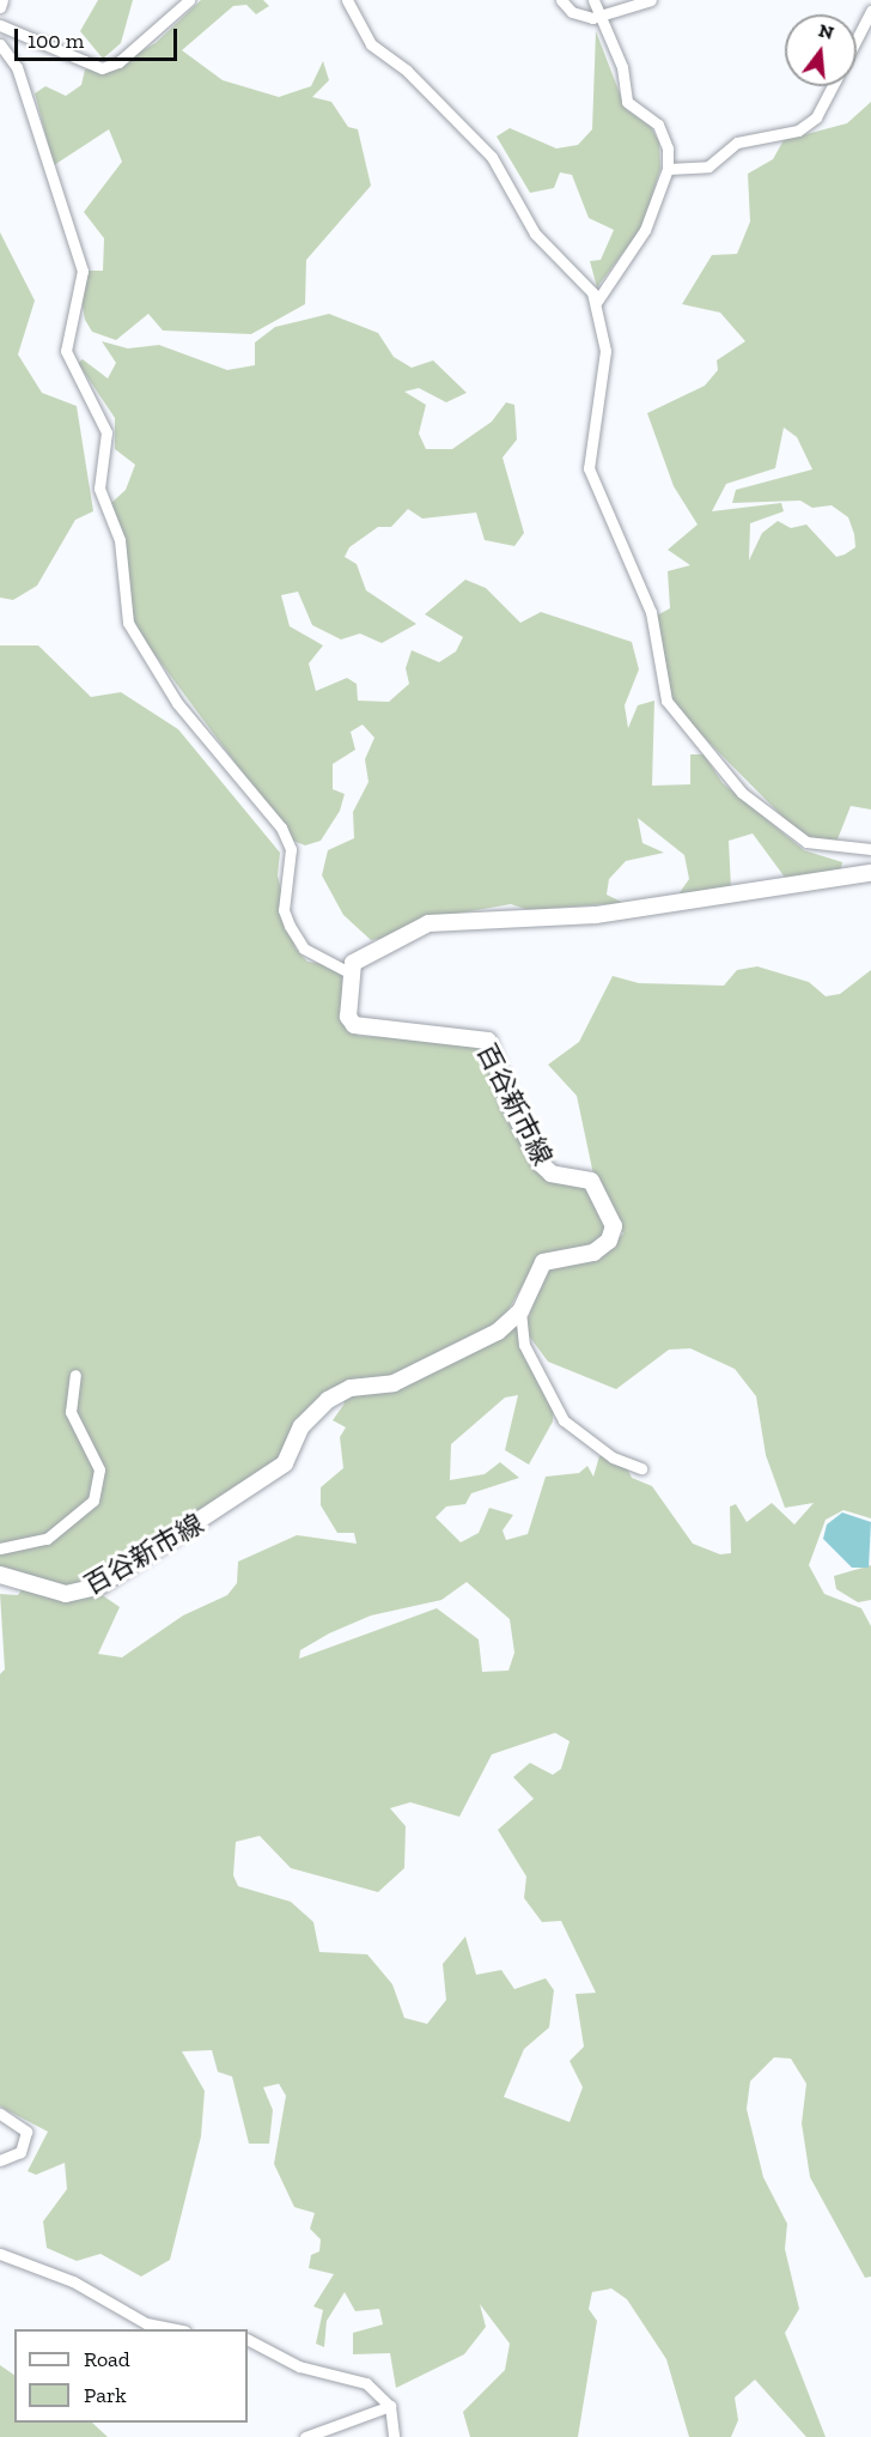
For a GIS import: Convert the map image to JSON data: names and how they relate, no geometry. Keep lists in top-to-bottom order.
{
  "streets": {
    "main road": ["百谷新市線"]
  },
  "legend": ["Road", "Park"],
  "scale_bar": "100 m",
  "north": "top"
}
